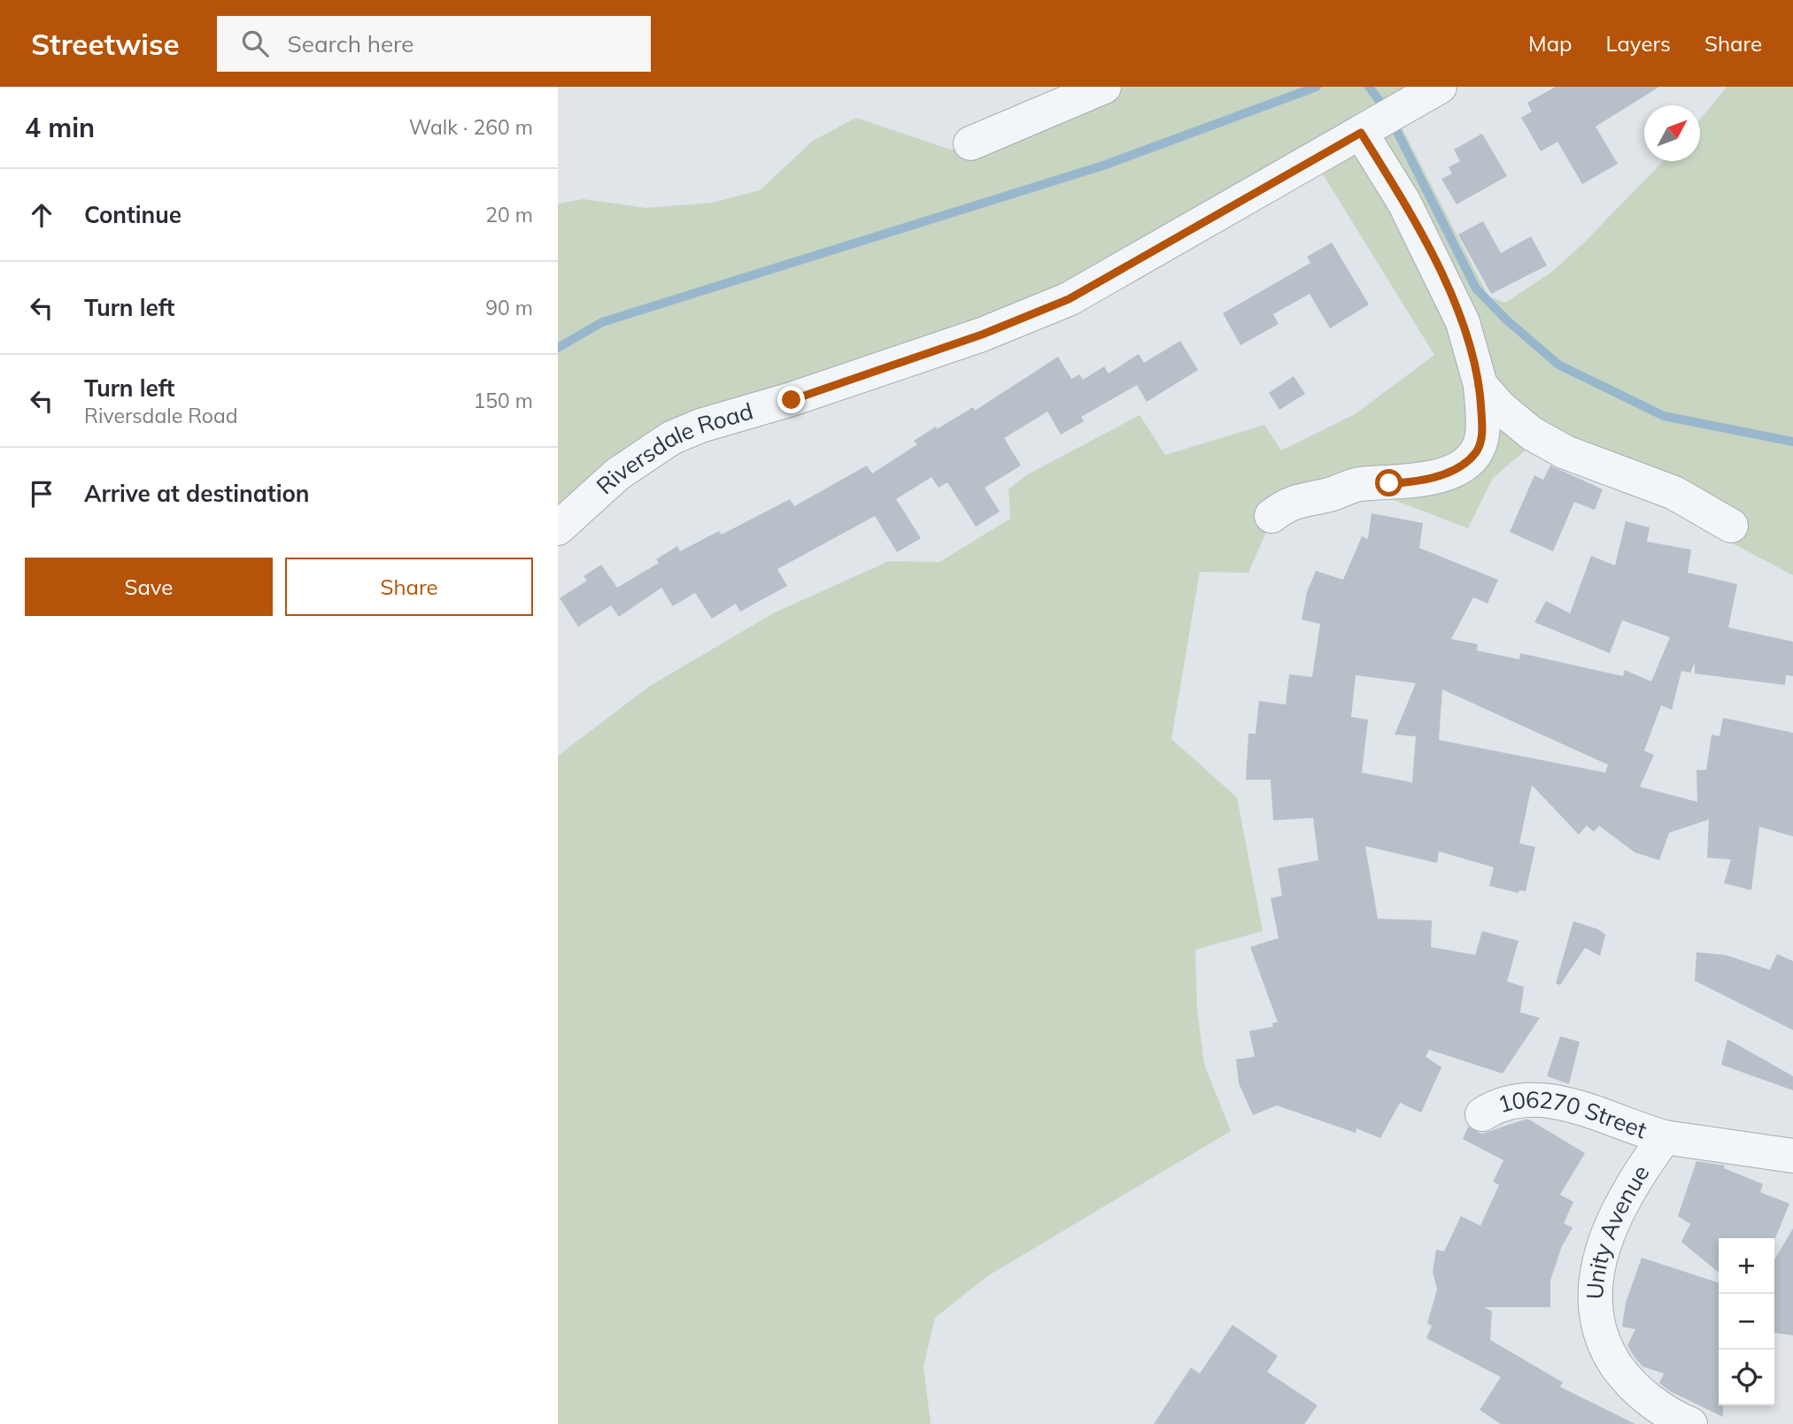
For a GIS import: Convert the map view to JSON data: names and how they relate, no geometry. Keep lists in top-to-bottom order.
{
  "streets": {
    "street": ["Riversdale Road", "106270 Street", "Unity Avenue"]
  },
  "crossings": [
    ["106270 Street", "Unity Avenue"]
  ],
  "north": "top right",
  "page": {
    "header": "Streetwise",
    "search": "Search here",
    "nav": ["Map", "Layers", "Share"],
    "heading": ["4 min", "Walk · 260 m"],
    "list": [
      ["Continue", "20 m"],
      ["Turn left", "90 m"],
      ["Turn left", "Riversdale Road", "150 m"],
      "Arrive at destination"
    ],
    "buttons": ["Save", "Share"],
    "map_buttons": ["+", "−"]
  }
}
